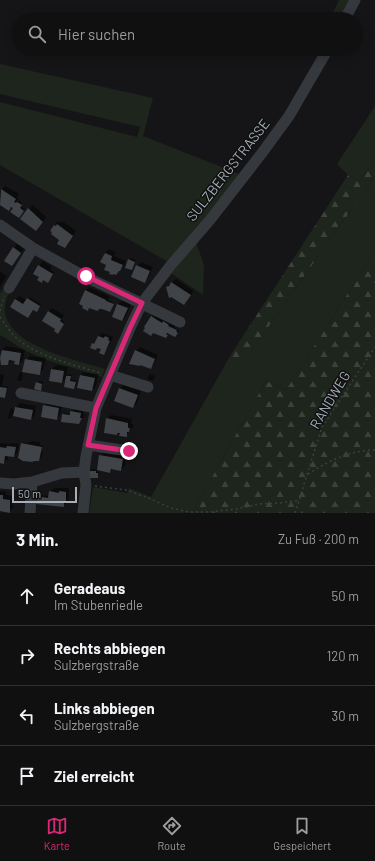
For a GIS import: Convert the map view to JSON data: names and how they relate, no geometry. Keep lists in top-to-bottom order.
{
  "streets": {
    "street": ["SULZBERGSTRASSE"],
    "path": ["RANDWEG"]
  },
  "scale_bar": "50 m",
  "page": {
    "search": "Hier suchen",
    "scale": "50 m",
    "heading": ["3 Min.", "Zu Fuß · 200 m"],
    "list": [
      ["Geradeaus", "Im Stubenriedle", "50 m"],
      ["Rechts abbiegen", "Sulzbergstraße", "120 m"],
      ["Links abbiegen", "Sulzbergstraße", "30 m"],
      "Ziel erreicht"
    ],
    "nav": ["Karte", "Route", "Gespeichert"]
  }
}
